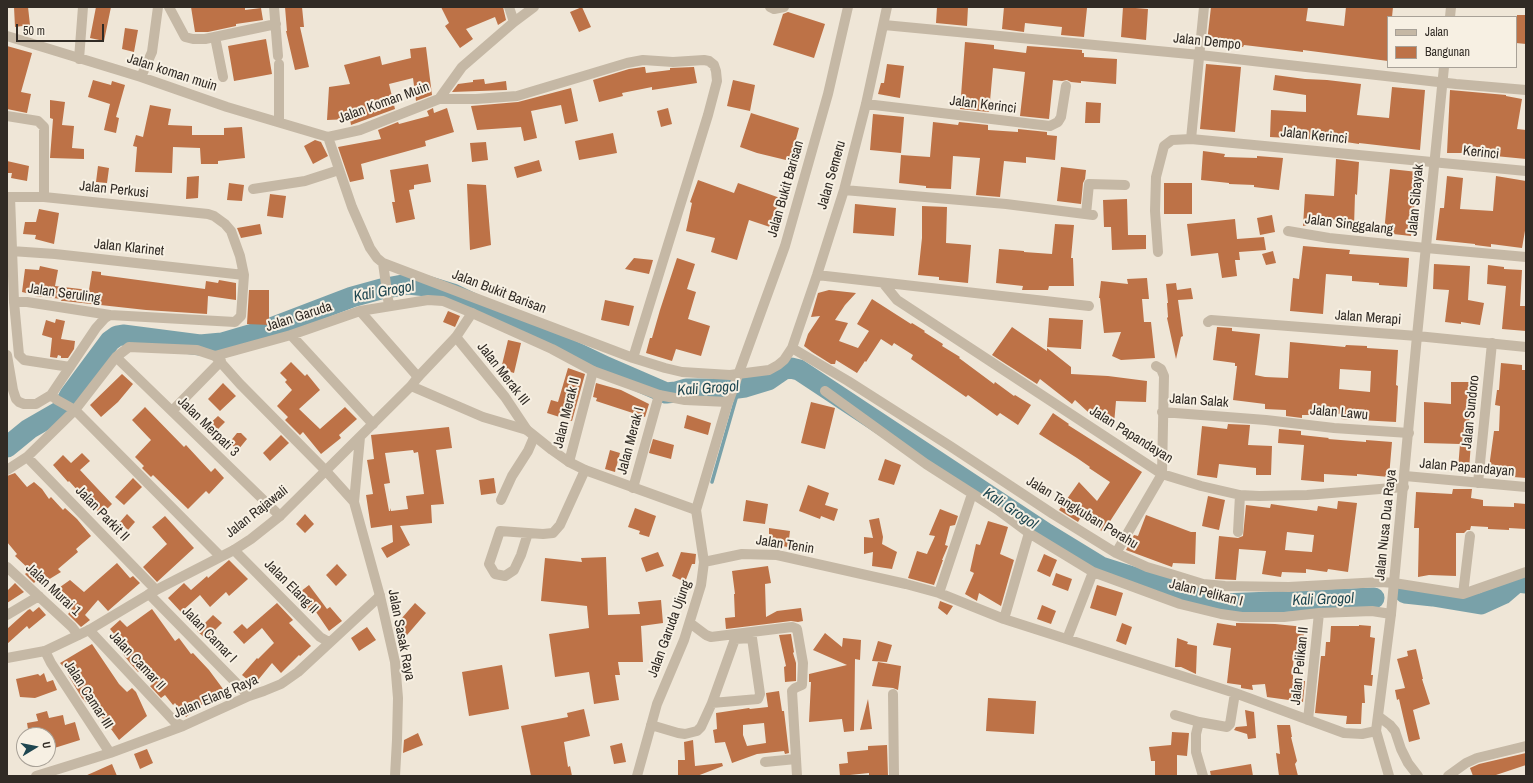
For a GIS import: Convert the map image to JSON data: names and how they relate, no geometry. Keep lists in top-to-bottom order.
{
  "streets": {
    "street": [
      "Jalan Dempo",
      "Jalan koman muin",
      "Jalan Koman Muin",
      "Jalan Kerinci",
      "Kerinci",
      "Jalan Semeru",
      "Jalan Bukit Barisan",
      "Jalan Perkusi",
      "Jalan Sibayak",
      "Jalan Singgalang",
      "Jalan Klarinet",
      "Jalan Seruling",
      "Jalan Garuda",
      "Jalan Merapi",
      "Jalan Merak III",
      "Jalan Salak",
      "Jalan Sundoro",
      "Jalan Merak II",
      "Jalan Lawu",
      "Jalan Merpati 3",
      "Jalan Papandayan",
      "Jalan Merak I",
      "Jalan Rajawali",
      "Jalan Tangkuban Perahu",
      "Jalan Parkit II",
      "Jalan Nusa Dua Raya",
      "Jalan Tenin",
      "Jalan Elang II",
      "Jalan Murai 1",
      "Jalan Pelikan I",
      "Jalan Garuda Ujung",
      "Jalan Camar I",
      "Jalan Sasak Raya",
      "Jalan Camar II",
      "Jalan Pelikan II",
      "Jalan Camar III",
      "Jalan Elang Raya"
    ]
  },
  "crossings": [
    ["Jalan Dempo", "Jalan Semeru"],
    ["Jalan Dempo", "Jalan Sibayak"],
    ["Jalan koman muin", "Jalan Koman Muin"],
    ["Jalan koman muin", "Jalan Bukit Barisan"],
    ["Jalan Koman Muin", "Jalan Bukit Barisan"],
    ["Jalan Kerinci", "Kerinci"],
    ["Jalan Kerinci", "Jalan Semeru"],
    ["Jalan Kerinci", "Jalan Sibayak"],
    ["Kerinci", "Jalan Sibayak"],
    ["Jalan Semeru", "Jalan Bukit Barisan"],
    ["Jalan Semeru", "Jalan Tangkuban Perahu"],
    ["Jalan Bukit Barisan", "Jalan Tangkuban Perahu"],
    ["Jalan Bukit Barisan", "Jalan Garuda Ujung"],
    ["Jalan Perkusi", "Jalan Klarinet"],
    ["Jalan Perkusi", "Jalan Seruling"],
    ["Jalan Sibayak", "Jalan Singgalang"],
    ["Jalan Sibayak", "Jalan Merapi"],
    ["Jalan Sibayak", "Jalan Nusa Dua Raya"],
    ["Jalan Klarinet", "Jalan Seruling"],
    ["Jalan Garuda", "Jalan Merak II"],
    ["Jalan Garuda", "Jalan Merak I"],
    ["Jalan Garuda", "Jalan Rajawali"],
    ["Jalan Garuda", "Jalan Garuda Ujung"],
    ["Jalan Garuda", "Jalan Sasak Raya"],
    ["Jalan Merapi", "Jalan Sundoro"],
    ["Jalan Merapi", "Jalan Nusa Dua Raya"],
    ["Jalan Merak III", "Jalan Merak II"],
    ["Jalan Merak III", "Jalan Merak I"],
    ["Jalan Merak III", "Jalan Rajawali"],
    ["Jalan Merak III", "Jalan Garuda Ujung"],
    ["Jalan Salak", "Jalan Lawu"],
    ["Jalan Salak", "Jalan Papandayan"],
    ["Jalan Sundoro", "Jalan Papandayan"],
    ["Jalan Lawu", "Jalan Nusa Dua Raya"],
    ["Jalan Merpati 3", "Jalan Rajawali"],
    ["Jalan Papandayan", "Jalan Nusa Dua Raya"],
    ["Jalan Rajawali", "Jalan Parkit II"],
    ["Jalan Rajawali", "Jalan Elang II"],
    ["Jalan Rajawali", "Jalan Murai 1"],
    ["Jalan Rajawali", "Jalan Camar I"],
    ["Jalan Rajawali", "Jalan Sasak Raya"],
    ["Jalan Rajawali", "Jalan Camar II"],
    ["Jalan Rajawali", "Jalan Camar III"],
    ["Jalan Tangkuban Perahu", "Jalan Nusa Dua Raya"],
    ["Jalan Parkit II", "Jalan Camar I"],
    ["Jalan Nusa Dua Raya", "Jalan Tenin"],
    ["Jalan Nusa Dua Raya", "Jalan Pelikan I"],
    ["Jalan Tenin", "Jalan Garuda Ujung"],
    ["Jalan Tenin", "Jalan Pelikan II"],
    ["Jalan Elang II", "Jalan Elang Raya"],
    ["Jalan Pelikan I", "Jalan Pelikan II"],
    ["Jalan Camar I", "Jalan Elang Raya"],
    ["Jalan Sasak Raya", "Jalan Elang Raya"],
    ["Jalan Camar II", "Jalan Elang Raya"],
    ["Jalan Camar III", "Jalan Elang Raya"]
  ],
  "water": ["Kali Grogol"],
  "legend": ["Jalan", "Bangunan"],
  "scale_bar": "50 m",
  "north": "right"
}
